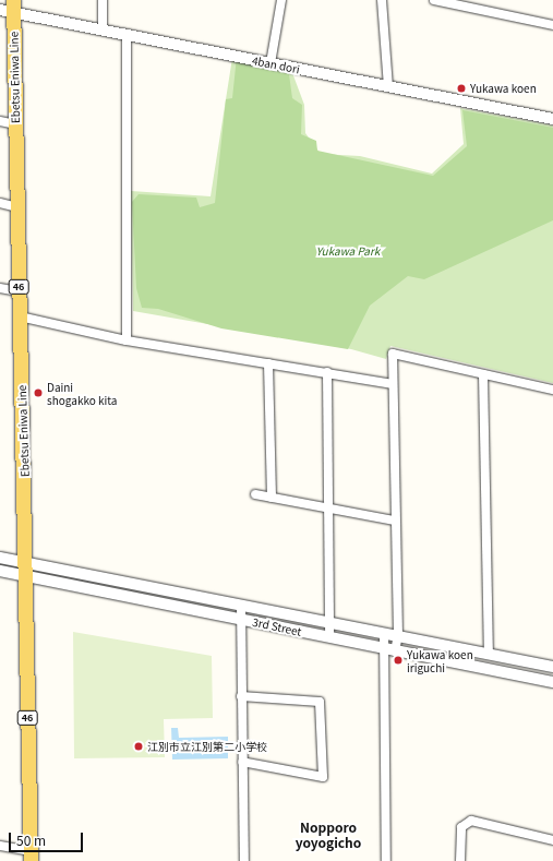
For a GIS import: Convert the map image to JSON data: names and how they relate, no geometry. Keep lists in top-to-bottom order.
{
  "streets": {
    "main road": ["Ebetsu Eniwa Line", "46"],
    "street": ["4ban dori", "3rd Street"]
  },
  "crossings": [
    ["4ban dori", "Ebetsu Eniwa Line"],
    ["Ebetsu Eniwa Line", "3rd Street"]
  ],
  "districts": ["Nopporo yoyogicho"],
  "parks": ["Yukawa Park"],
  "places": [
    "Yukawa koen",
    "Daini shogakko kita",
    "Yukawa koen iriguchi",
    "江別市立江別第二小学校"
  ],
  "scale_bar": "50 m"
}
